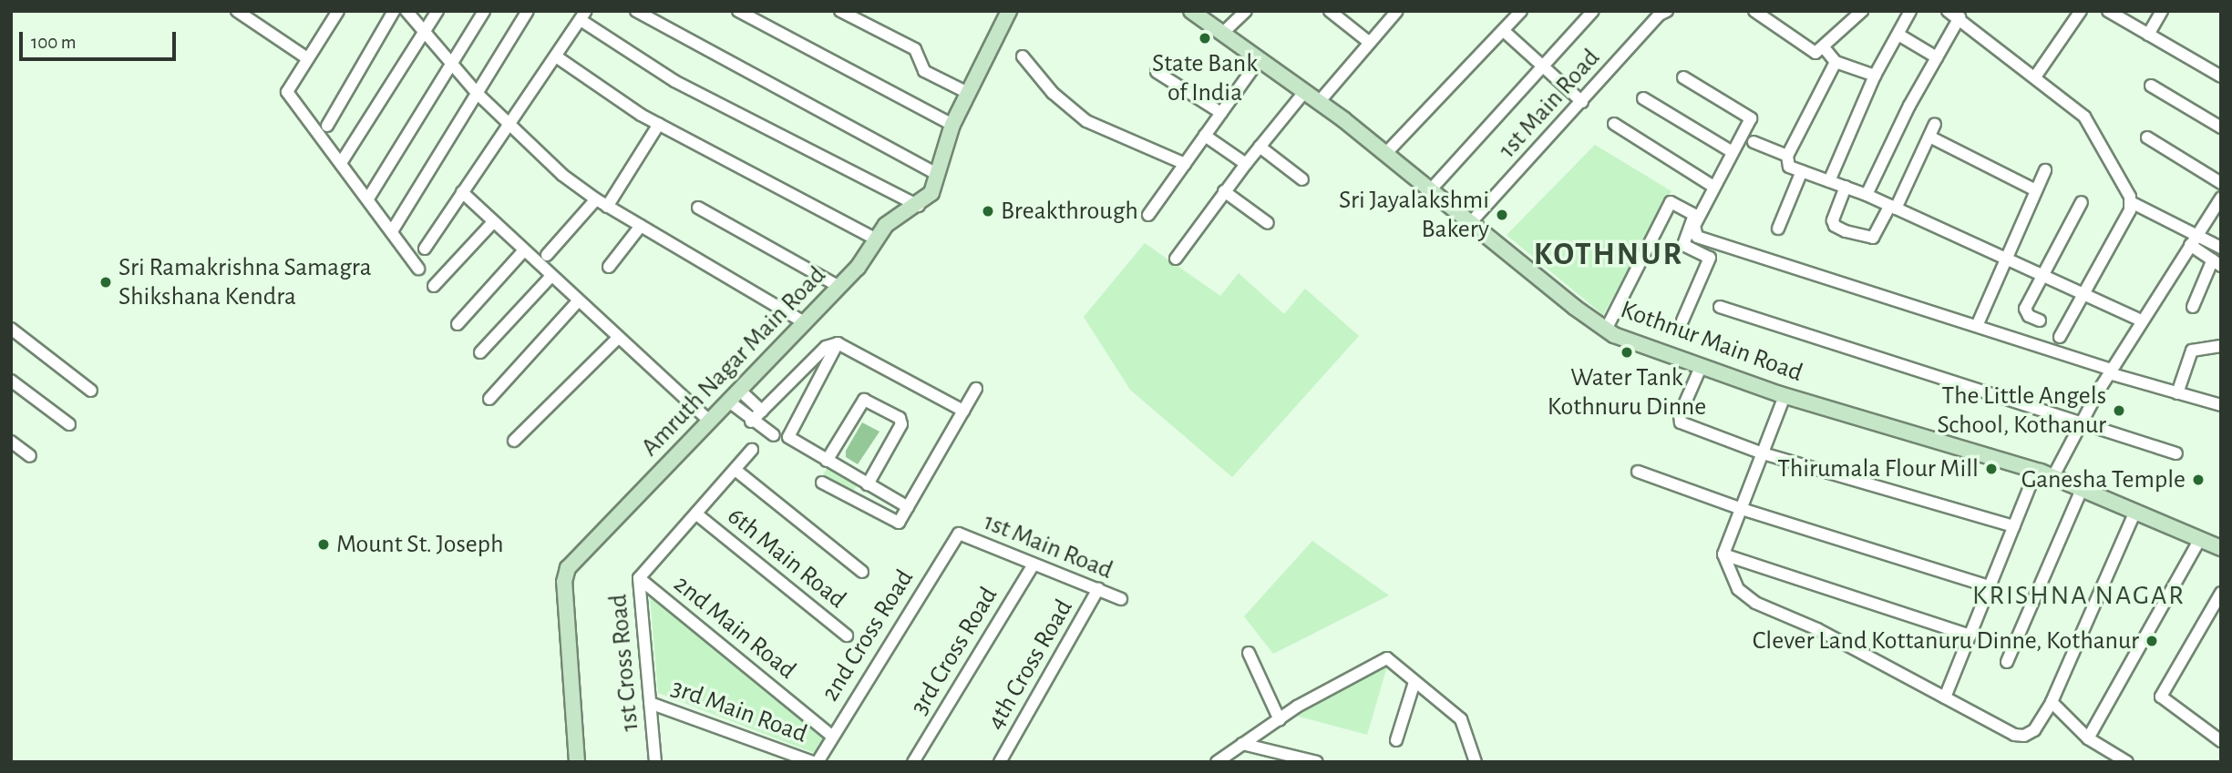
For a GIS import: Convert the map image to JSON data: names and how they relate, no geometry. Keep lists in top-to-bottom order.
{
  "streets": {
    "main road": ["Kothnur Main Road", "Amruth Nagar Main Road"],
    "street": [
      "1st Main Road",
      "6th Main Road",
      "2nd Main Road",
      "2nd Cross Road",
      "3rd Cross Road",
      "1st Cross Road",
      "4th Cross Road",
      "3rd Main Road"
    ]
  },
  "crossings": [
    ["1st Main Road", "Kothnur Main Road"],
    ["1st Main Road", "2nd Cross Road"],
    ["1st Main Road", "3rd Cross Road"],
    ["1st Main Road", "4th Cross Road"],
    ["6th Main Road", "1st Cross Road"],
    ["2nd Main Road", "2nd Cross Road"],
    ["2nd Main Road", "1st Cross Road"],
    ["1st Cross Road", "3rd Main Road"]
  ],
  "districts": ["KOTHNUR", "KRISHNA NAGAR"],
  "places": [
    "State Bank of India",
    "Breakthrough",
    "Sri Jayalakshmi Bakery",
    "Sri Ramakrishna Samagra Shikshana Kendra",
    "Water Tank Kothnuru Dinne",
    "The Little Angels School, Kothanur",
    "Thirumala Flour Mill",
    "Ganesha Temple",
    "Mount St. Joseph",
    "Clever Land Kottanuru Dinne, Kothanur"
  ],
  "scale_bar": "100 m"
}
